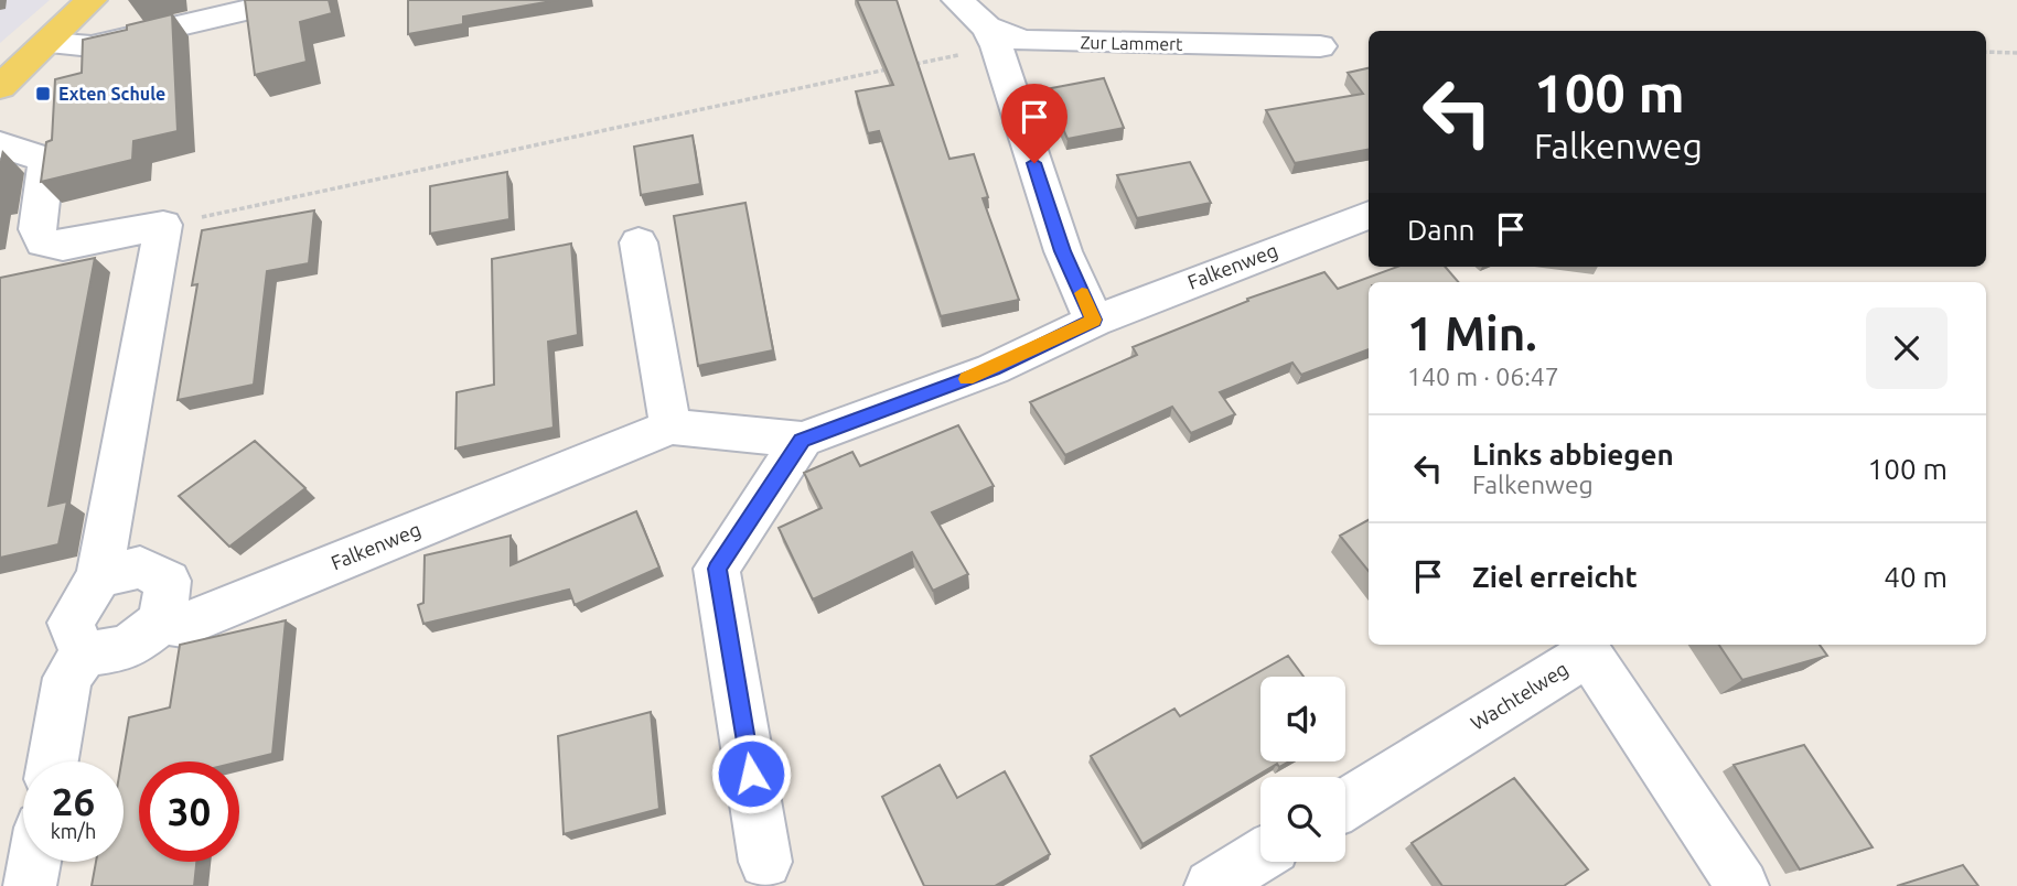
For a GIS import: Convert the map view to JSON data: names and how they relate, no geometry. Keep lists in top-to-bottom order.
{
  "streets": {
    "street": ["Zur Lammert", "Falkenweg", "Wachtelweg"]
  },
  "places": {
    "transit": ["Exten Schule"]
  },
  "page": {
    "turn": ["100 m", "Falkenweg"],
    "then": "Dann",
    "heading": ["1 Min.", "140 m · 06:47"],
    "list": [
      {
        "name": "Links abbiegen",
        "note": "Falkenweg",
        "value": "100 m"
      },
      {
        "name": "Ziel erreicht",
        "value": "40 m"
      }
    ],
    "speed": "26 km/h",
    "limit": "30"
  }
}
